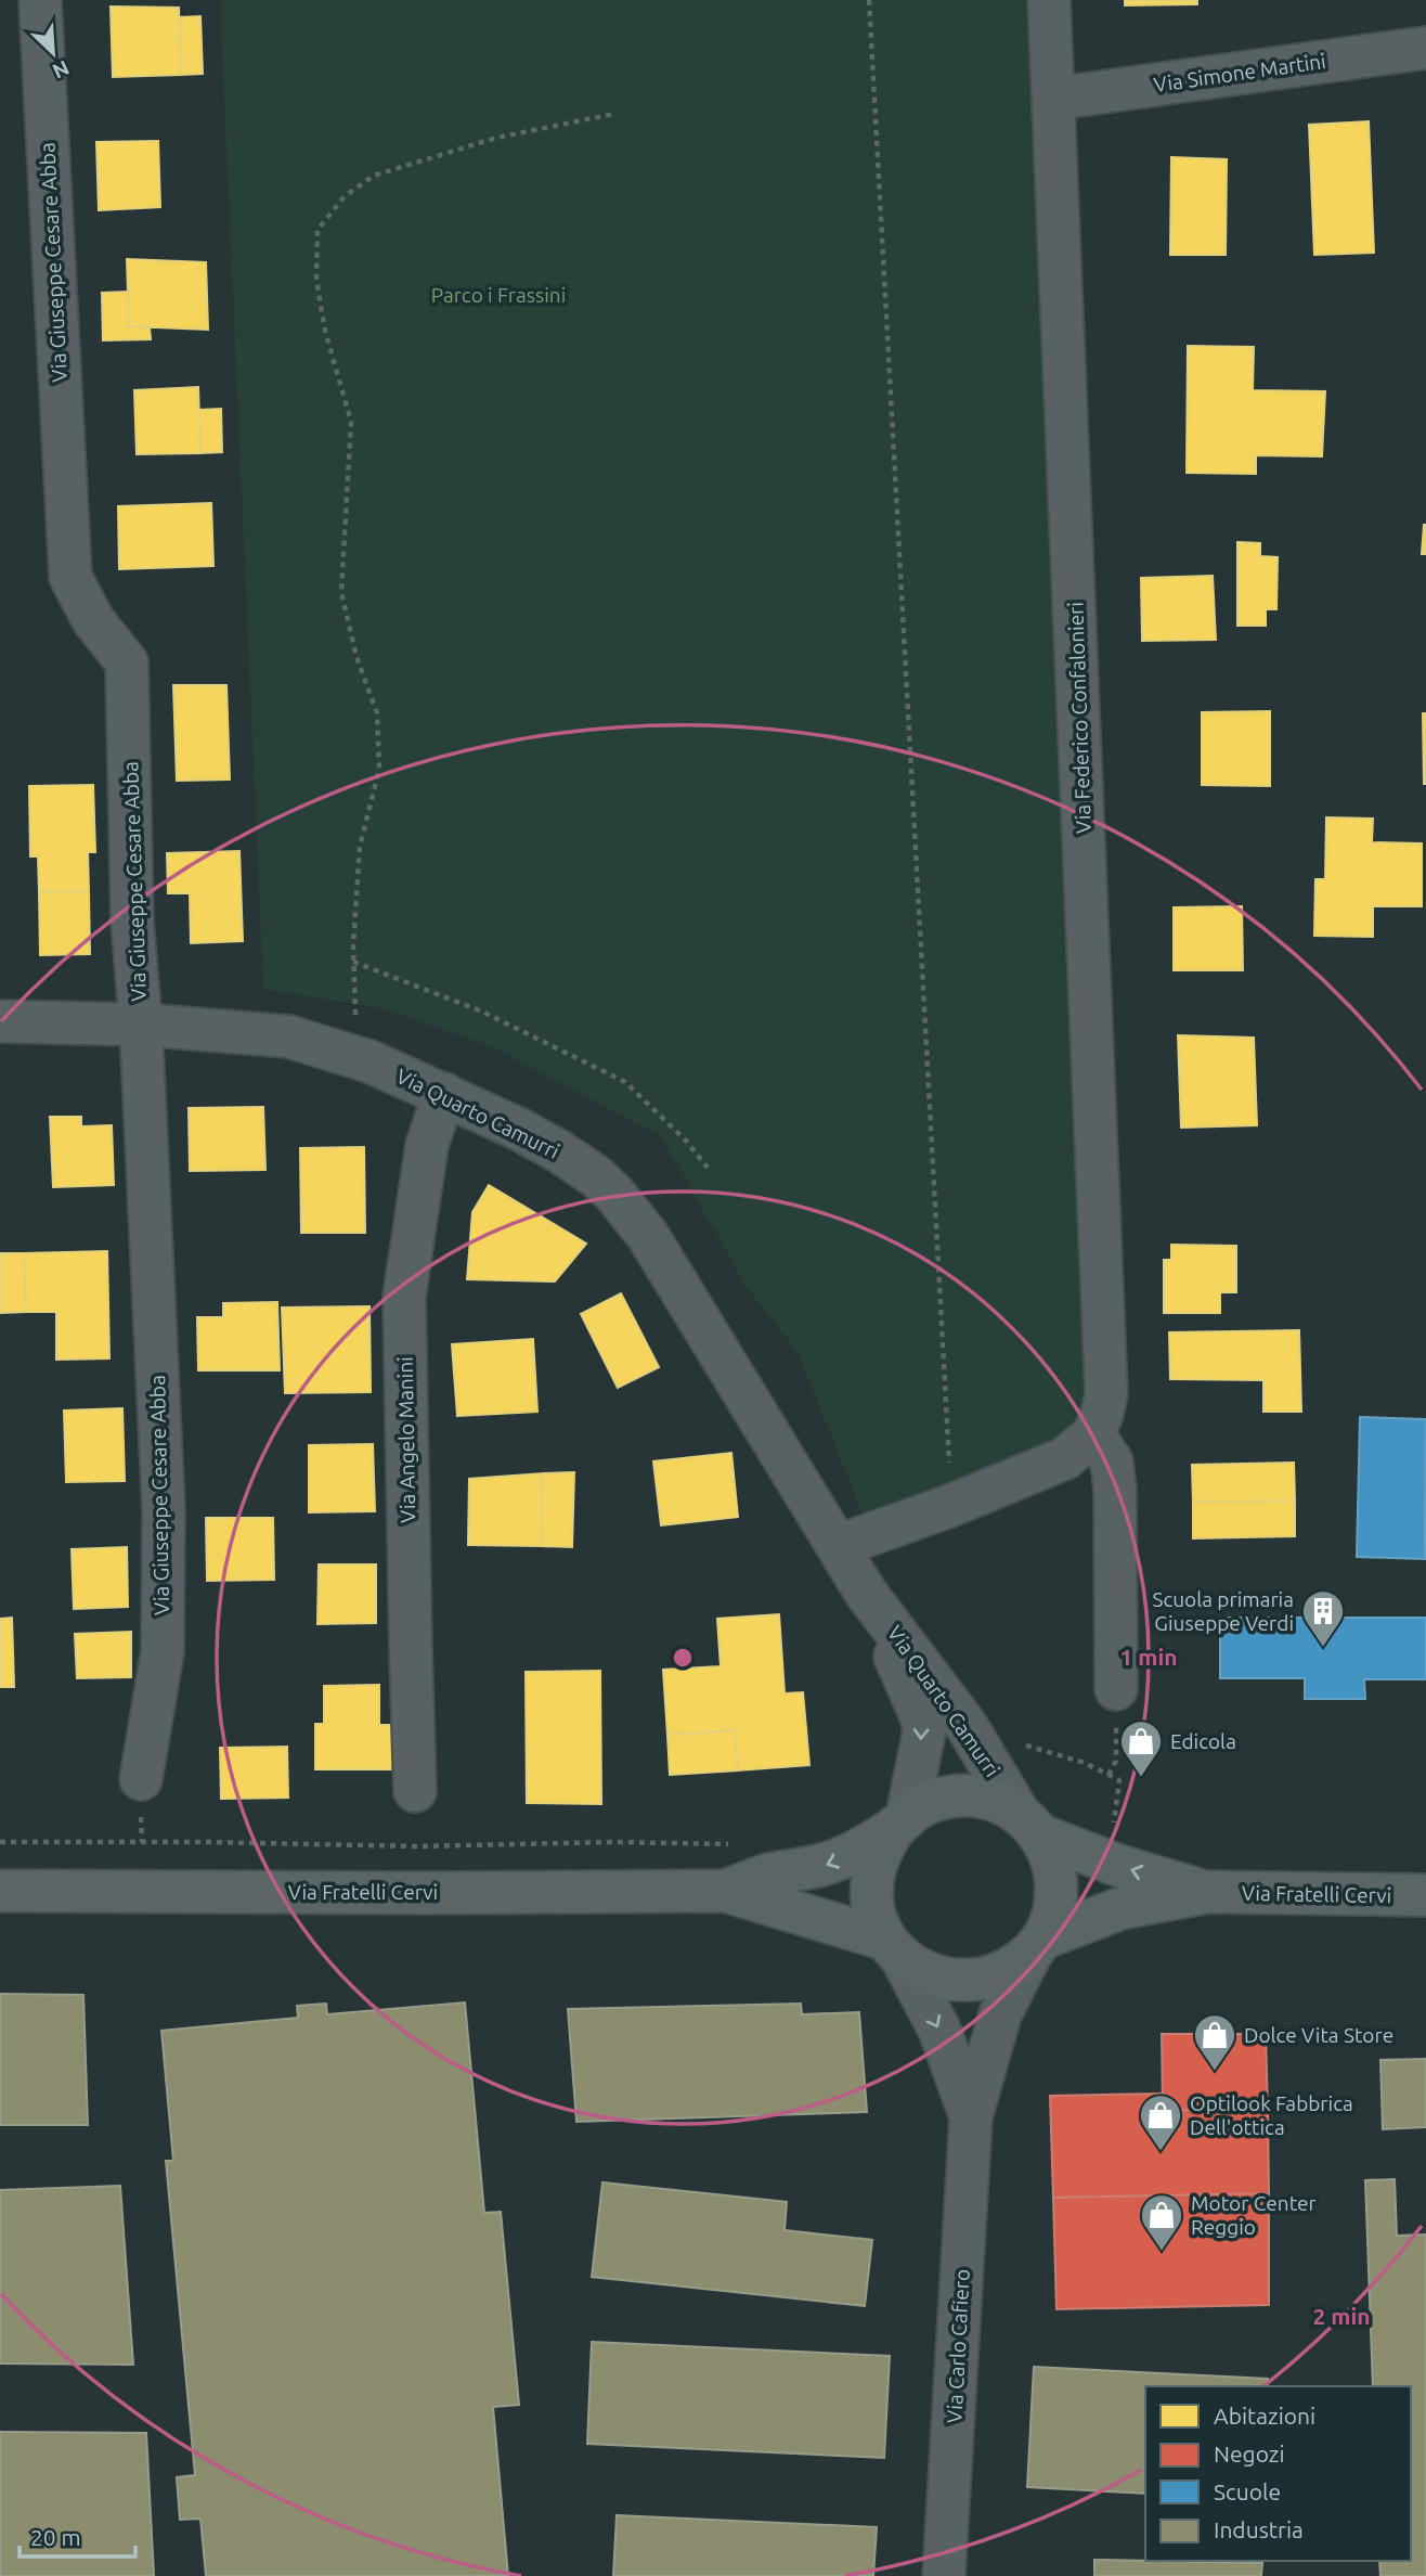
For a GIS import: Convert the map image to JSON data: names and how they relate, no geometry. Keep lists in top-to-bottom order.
{
  "streets": {
    "main road": ["Via Fratelli Cervi"],
    "street": [
      "Via Simone Martini",
      "Via Giuseppe Cesare Abba",
      "Via Federico Confalonieri",
      "Via Quarto Camurri",
      "Via Angelo Manini",
      "Via Carlo Cafiero"
    ]
  },
  "crossings": [
    ["Via Simone Martini", "Via Federico Confalonieri"],
    ["Via Giuseppe Cesare Abba", "Via Quarto Camurri"],
    ["Via Quarto Camurri", "Via Angelo Manini"],
    ["Via Quarto Camurri", "Via Fratelli Cervi"],
    ["Via Quarto Camurri", "Via Carlo Cafiero"],
    ["Via Fratelli Cervi", "Via Carlo Cafiero"]
  ],
  "parks": ["Parco i Frassini"],
  "places": {
    "building": ["Scuola primaria Giuseppe Verdi"],
    "shop": [
      "Edicola",
      "Dolce Vita Store",
      "Optilook Fabbrica Dell'ottica",
      "Motor Center Reggio"
    ]
  },
  "legend": [
    "Abitazioni",
    "Negozi",
    "Scuole",
    "Industria"
  ],
  "scale_bar": "20 m",
  "north": "bottom right",
  "rings": ["1 min", "2 min"]
}
